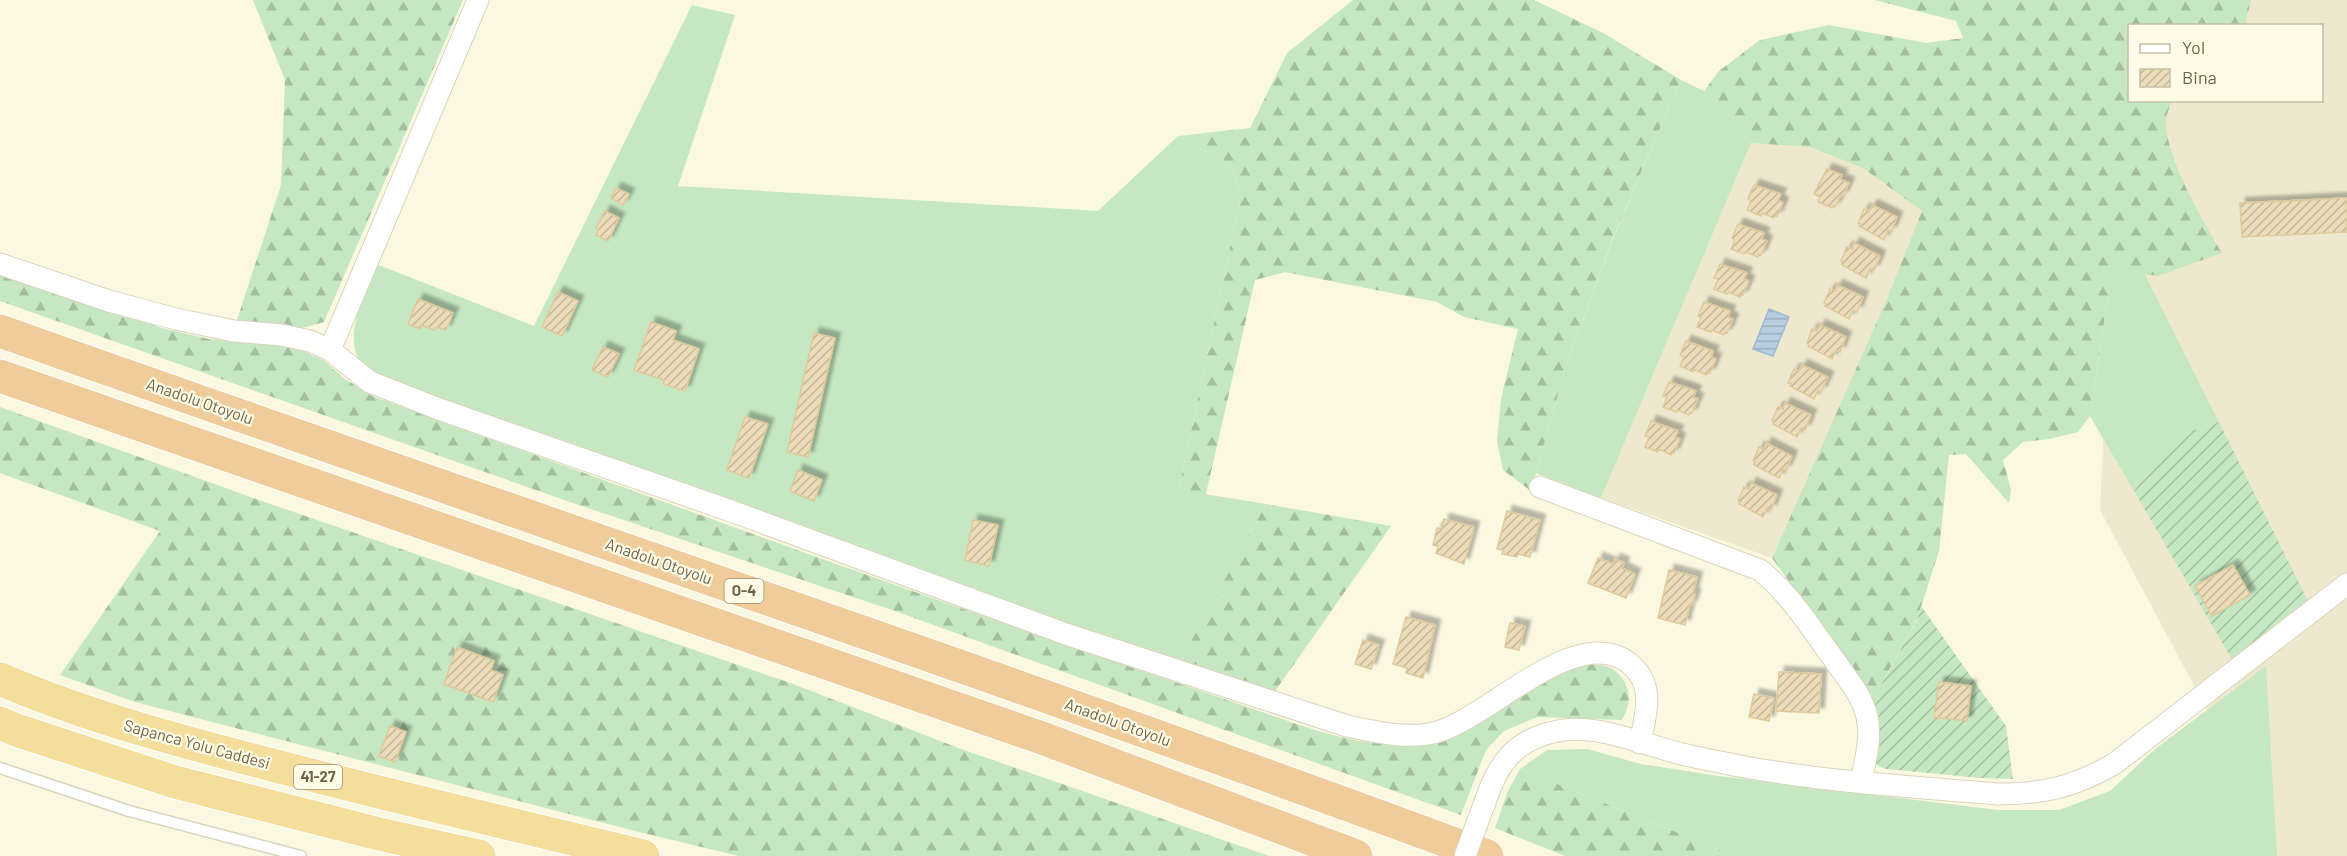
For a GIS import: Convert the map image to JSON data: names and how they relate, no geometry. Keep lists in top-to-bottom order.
{
  "streets": {
    "highway": [
      "Anadolu Otoyolu",
      "O-4",
      "Sapanca Yolu Caddesi",
      "41-27"
    ]
  },
  "legend": ["Yol", "Bina"]
}
